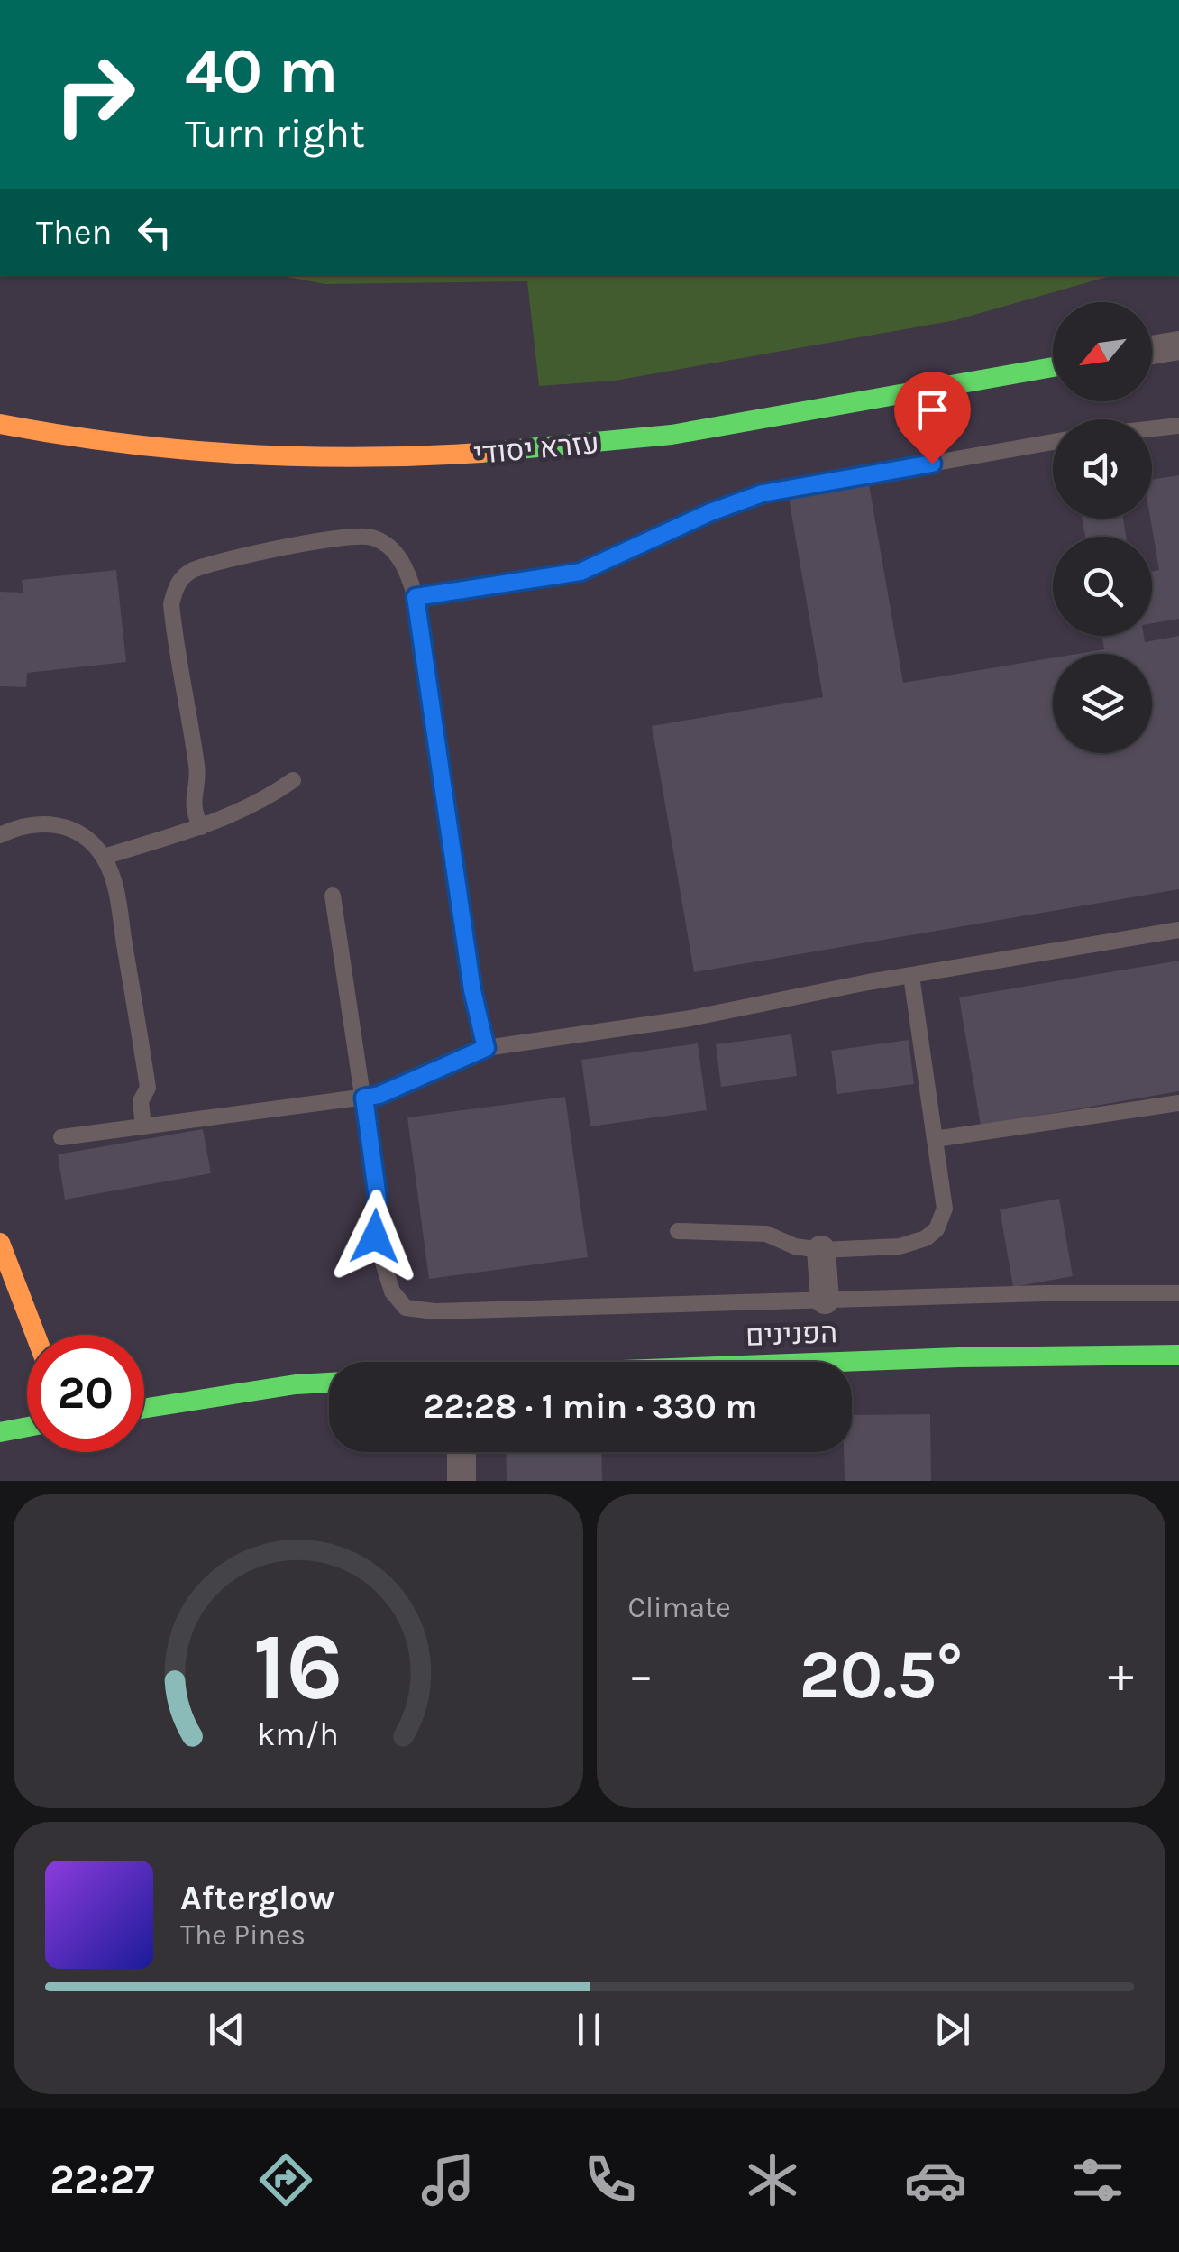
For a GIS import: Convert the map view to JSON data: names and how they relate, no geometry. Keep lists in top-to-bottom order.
{
  "streets": {
    "street": ["עזרא יסודי", "הפנינים"]
  },
  "north": "bottom left",
  "page": {
    "turn": ["40 m", "Turn right"],
    "then": "Then",
    "limit": "20",
    "trip": "22:28 · 1 min · 330 m",
    "tile": "Climate",
    "heat": ["−", "20.5°", "+"],
    "song": ["Afterglow", "The Pines"],
    "tabs": "22:27",
    "gauge": ["16", "km/h"]
  }
}
